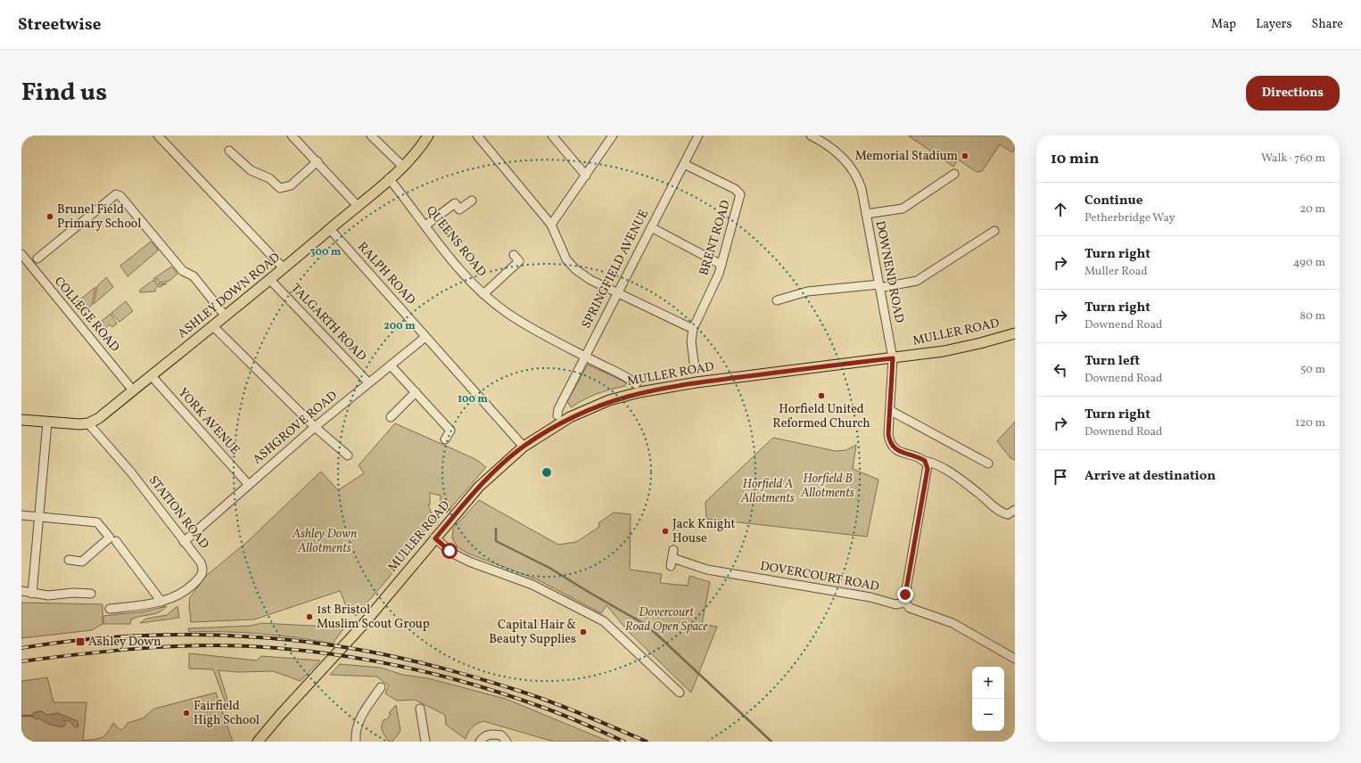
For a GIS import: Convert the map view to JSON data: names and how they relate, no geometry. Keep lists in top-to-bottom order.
{
  "streets": {
    "main road": ["ASHLEY DOWN ROAD", "MULLER ROAD"],
    "street": [
      "BRENT ROAD",
      "QUEENS ROAD",
      "SPRINGFIELD AVENUE",
      "DOWNEND ROAD",
      "RALPH ROAD",
      "COLLEGE ROAD",
      "TALGARTH ROAD",
      "YORK AVENUE",
      "ASHGROVE ROAD",
      "STATION ROAD",
      "DOVERCOURT ROAD"
    ]
  },
  "crossings": [
    ["BRENT ROAD", "SPRINGFIELD AVENUE"],
    ["BRENT ROAD", "MULLER ROAD"],
    ["QUEENS ROAD", "SPRINGFIELD AVENUE"],
    ["QUEENS ROAD", "ASHLEY DOWN ROAD"],
    ["DOWNEND ROAD", "MULLER ROAD"],
    ["RALPH ROAD", "ASHLEY DOWN ROAD"],
    ["RALPH ROAD", "MULLER ROAD"],
    ["RALPH ROAD", "ASHGROVE ROAD"],
    ["ASHLEY DOWN ROAD", "COLLEGE ROAD"],
    ["ASHLEY DOWN ROAD", "TALGARTH ROAD"],
    ["ASHLEY DOWN ROAD", "YORK AVENUE"],
    ["ASHLEY DOWN ROAD", "STATION ROAD"],
    ["TALGARTH ROAD", "ASHGROVE ROAD"],
    ["YORK AVENUE", "ASHGROVE ROAD"],
    ["ASHGROVE ROAD", "STATION ROAD"]
  ],
  "parks": [
    "Horfield B Allotments",
    "Horfield A Allotments",
    "Ashley Down Allotments",
    "Dovercourt Road Open Space"
  ],
  "places": {
    "other": [
      "Memorial Stadium",
      "Brunel Field Primary School",
      "Horfield United Reformed Church",
      "Jack Knight House",
      "1st Bristol Muslim Scout Group",
      "Capital Hair & Beauty Supplies",
      "Fairfield High School"
    ],
    "transit": ["Ashley Down"]
  },
  "page": {
    "header": "Streetwise",
    "nav": ["Map", "Layers", "Share"],
    "title": "Find us",
    "buttons": "Directions",
    "heading": ["10 min", "Walk · 760 m"],
    "list": [
      ["Continue", "Petherbridge Way", "20 m"],
      ["Turn right", "Muller Road", "490 m"],
      ["Turn right", "Downend Road", "80 m"],
      ["Turn left", "Downend Road", "50 m"],
      ["Turn right", "Downend Road", "120 m"],
      "Arrive at destination"
    ],
    "map_buttons": ["+", "−"]
  },
  "rings": ["300 m", "200 m", "100 m"]
}
